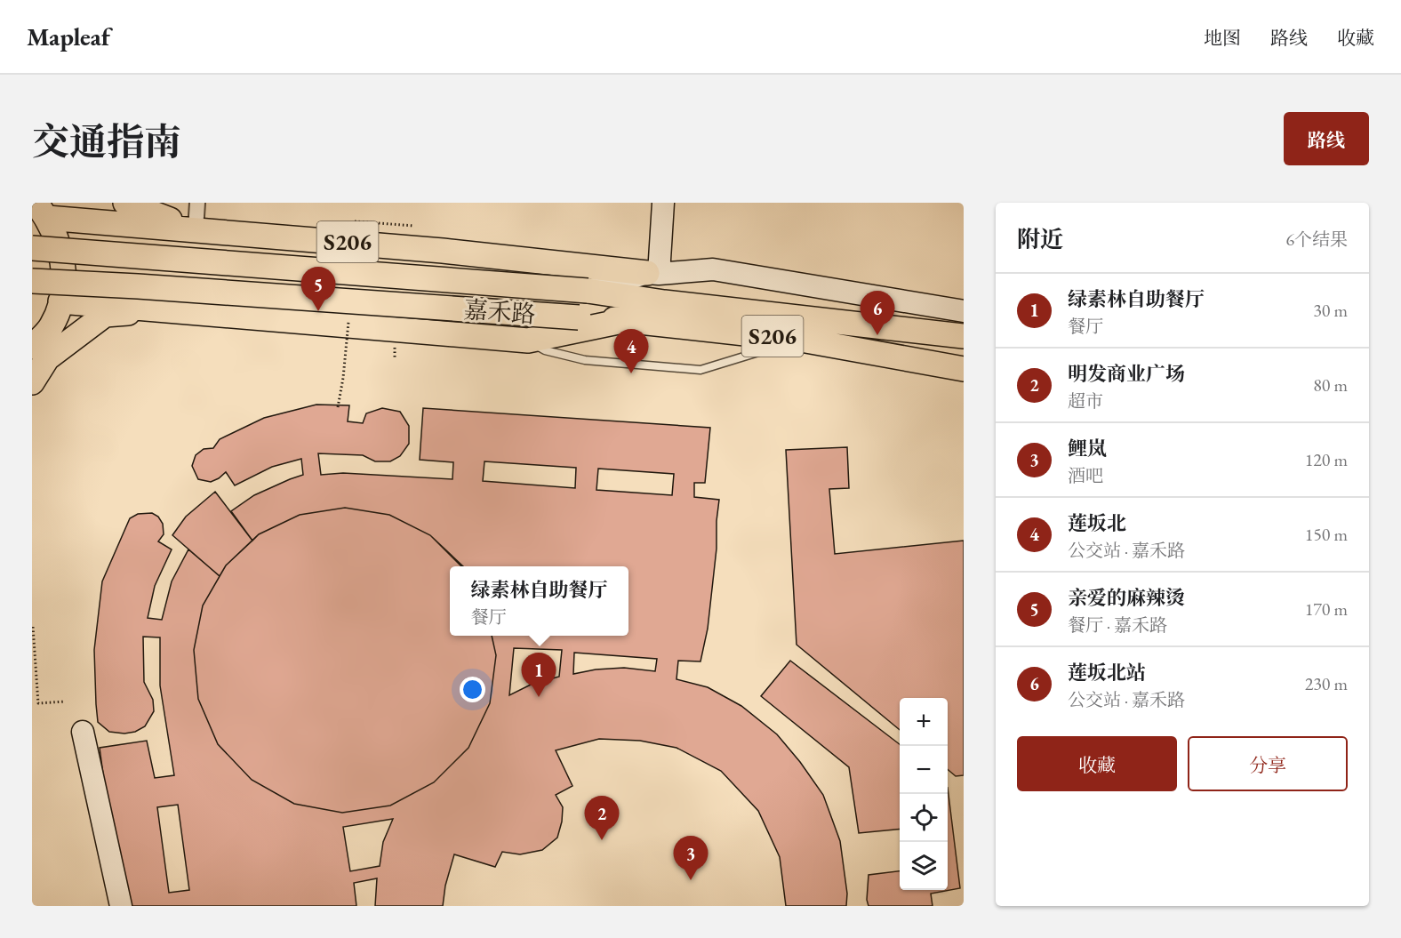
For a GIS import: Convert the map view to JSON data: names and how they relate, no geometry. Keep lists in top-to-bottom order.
{
  "streets": {
    "main road": ["S206", "嘉禾路"]
  },
  "crossings": [
    ["S206", "嘉禾路"]
  ],
  "page": {
    "header": "Mapleaf",
    "nav": ["地图", "路线", "收藏"],
    "title": "交通指南",
    "buttons": [
      "路线",
      ["收藏", "分享"]
    ],
    "heading": ["附近", "6个结果"],
    "pins": [
      "5",
      "6",
      "4",
      "1",
      "2",
      "3"
    ],
    "list": [
      {
        "mark": "1",
        "name": "绿素林自助餐厅",
        "note": "餐厅",
        "value": "30 m"
      },
      {
        "mark": "2",
        "name": "明发商业广场",
        "note": "超市",
        "value": "80 m"
      },
      {
        "mark": "3",
        "name": "鲤岚",
        "note": "酒吧",
        "value": "120 m"
      },
      {
        "mark": "4",
        "name": "莲坂北",
        "note": "公交站 · 嘉禾路",
        "value": "150 m"
      },
      {
        "mark": "5",
        "name": "亲爱的麻辣烫",
        "note": "餐厅 · 嘉禾路",
        "value": "170 m"
      },
      {
        "mark": "6",
        "name": "莲坂北站",
        "note": "公交站 · 嘉禾路",
        "value": "230 m"
      }
    ],
    "popup": ["绿素林自助餐厅", "餐厅"],
    "map_buttons": ["+", "−"]
  }
}
